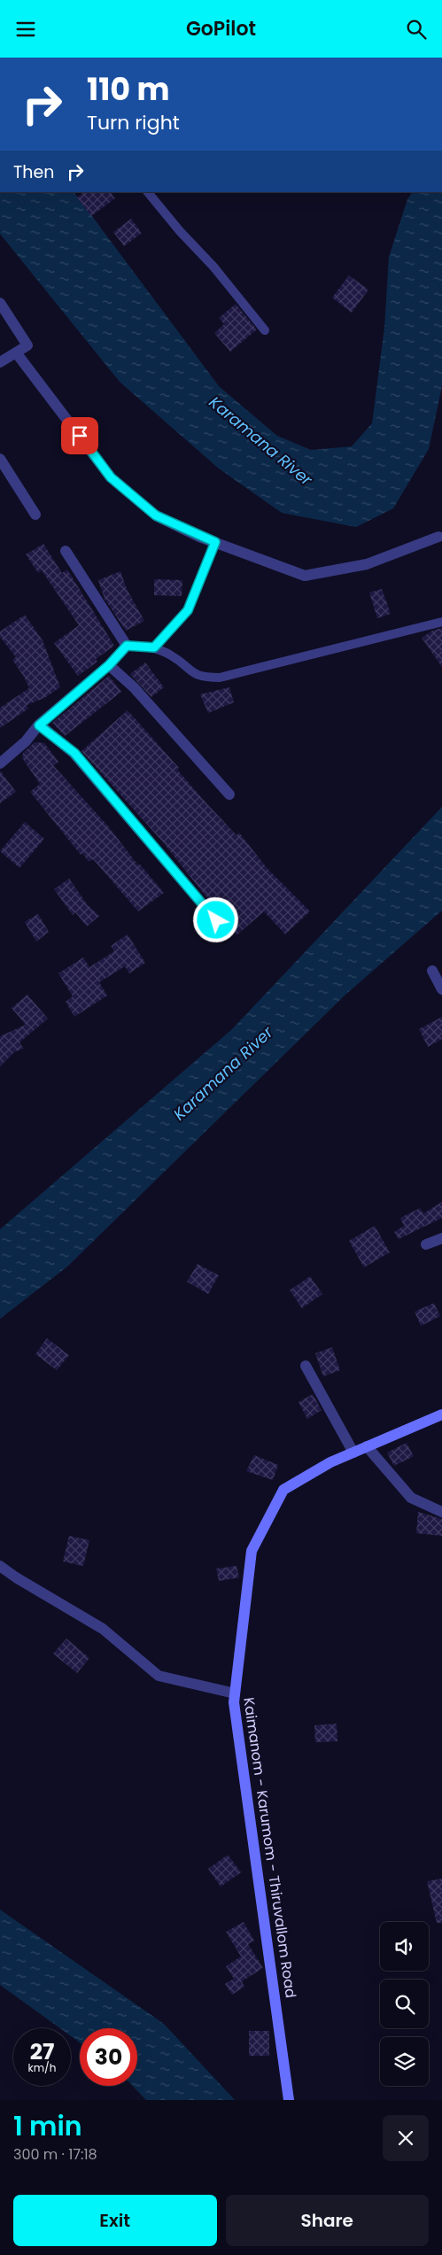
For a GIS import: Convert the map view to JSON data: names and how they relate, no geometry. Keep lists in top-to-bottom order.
{
  "streets": {
    "main road": ["Kaimanom - Karumom - Thiruvallom Road"]
  },
  "water": ["Karamana River"],
  "page": {
    "header": "GoPilot",
    "turn": ["110 m", "Turn right"],
    "then": "Then",
    "speed": "27 km/h",
    "limit": "30",
    "heading": ["1 min", "300 m · 17:18"],
    "buttons": ["Exit", "Share"]
  }
}
